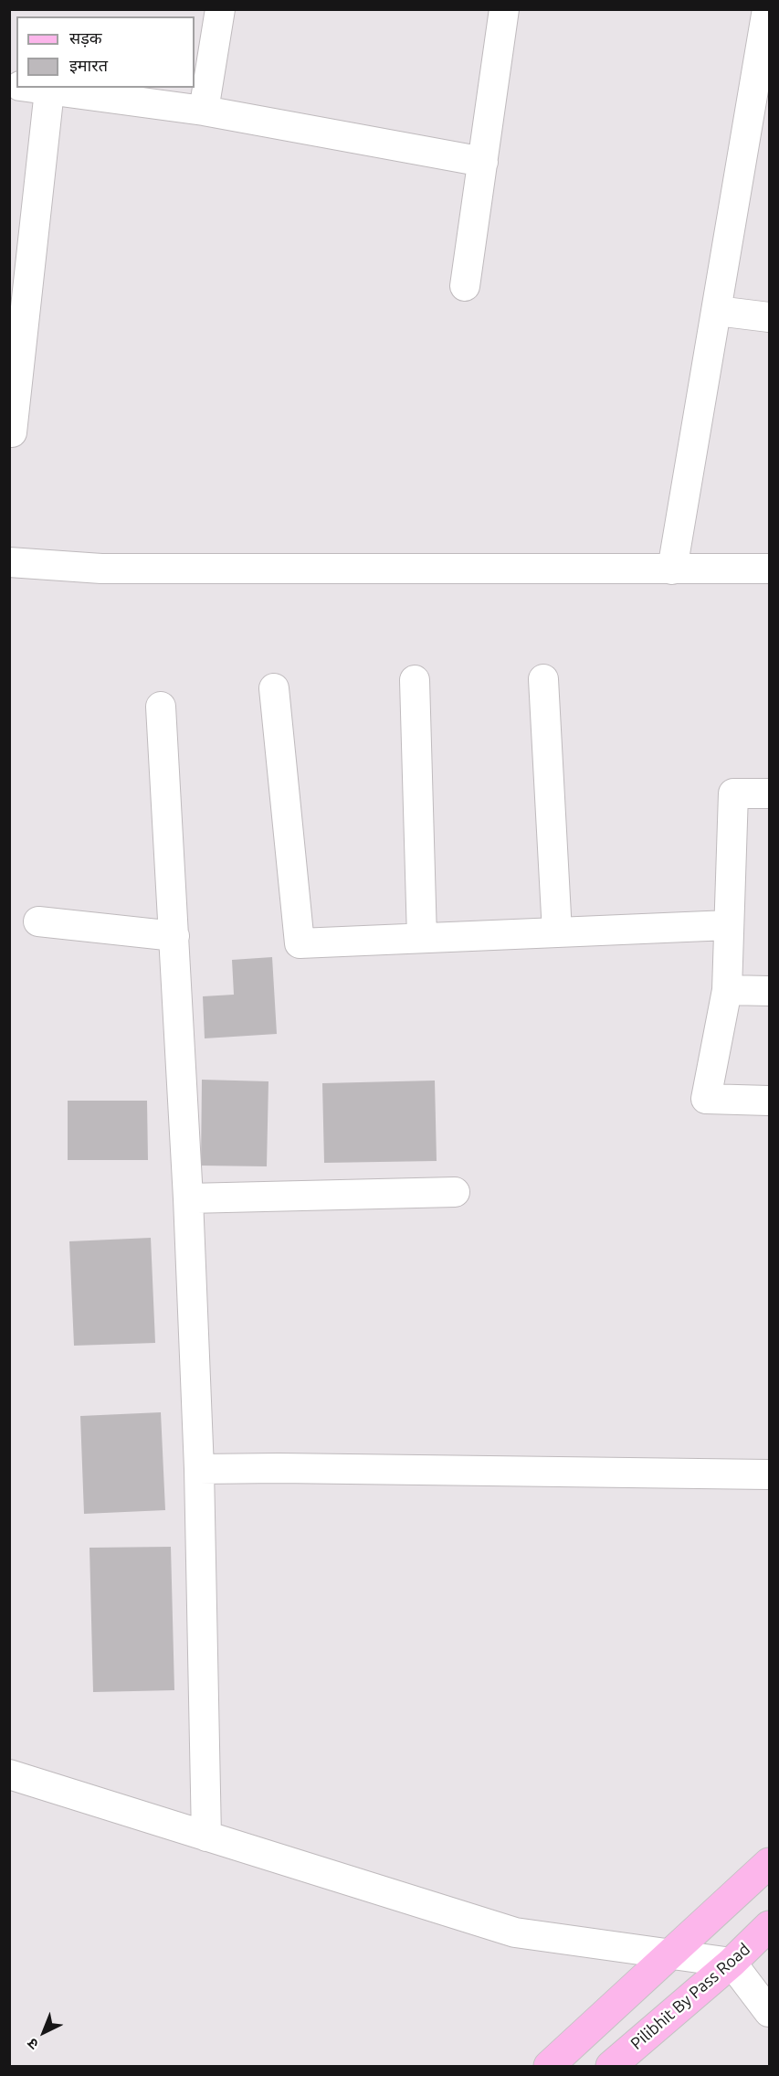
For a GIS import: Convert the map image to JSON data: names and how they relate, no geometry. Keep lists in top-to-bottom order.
{
  "streets": {
    "main road": ["Pilibhit By Pass Road"]
  },
  "legend": ["सड़क", "इमारत"],
  "north": "bottom left"
}
